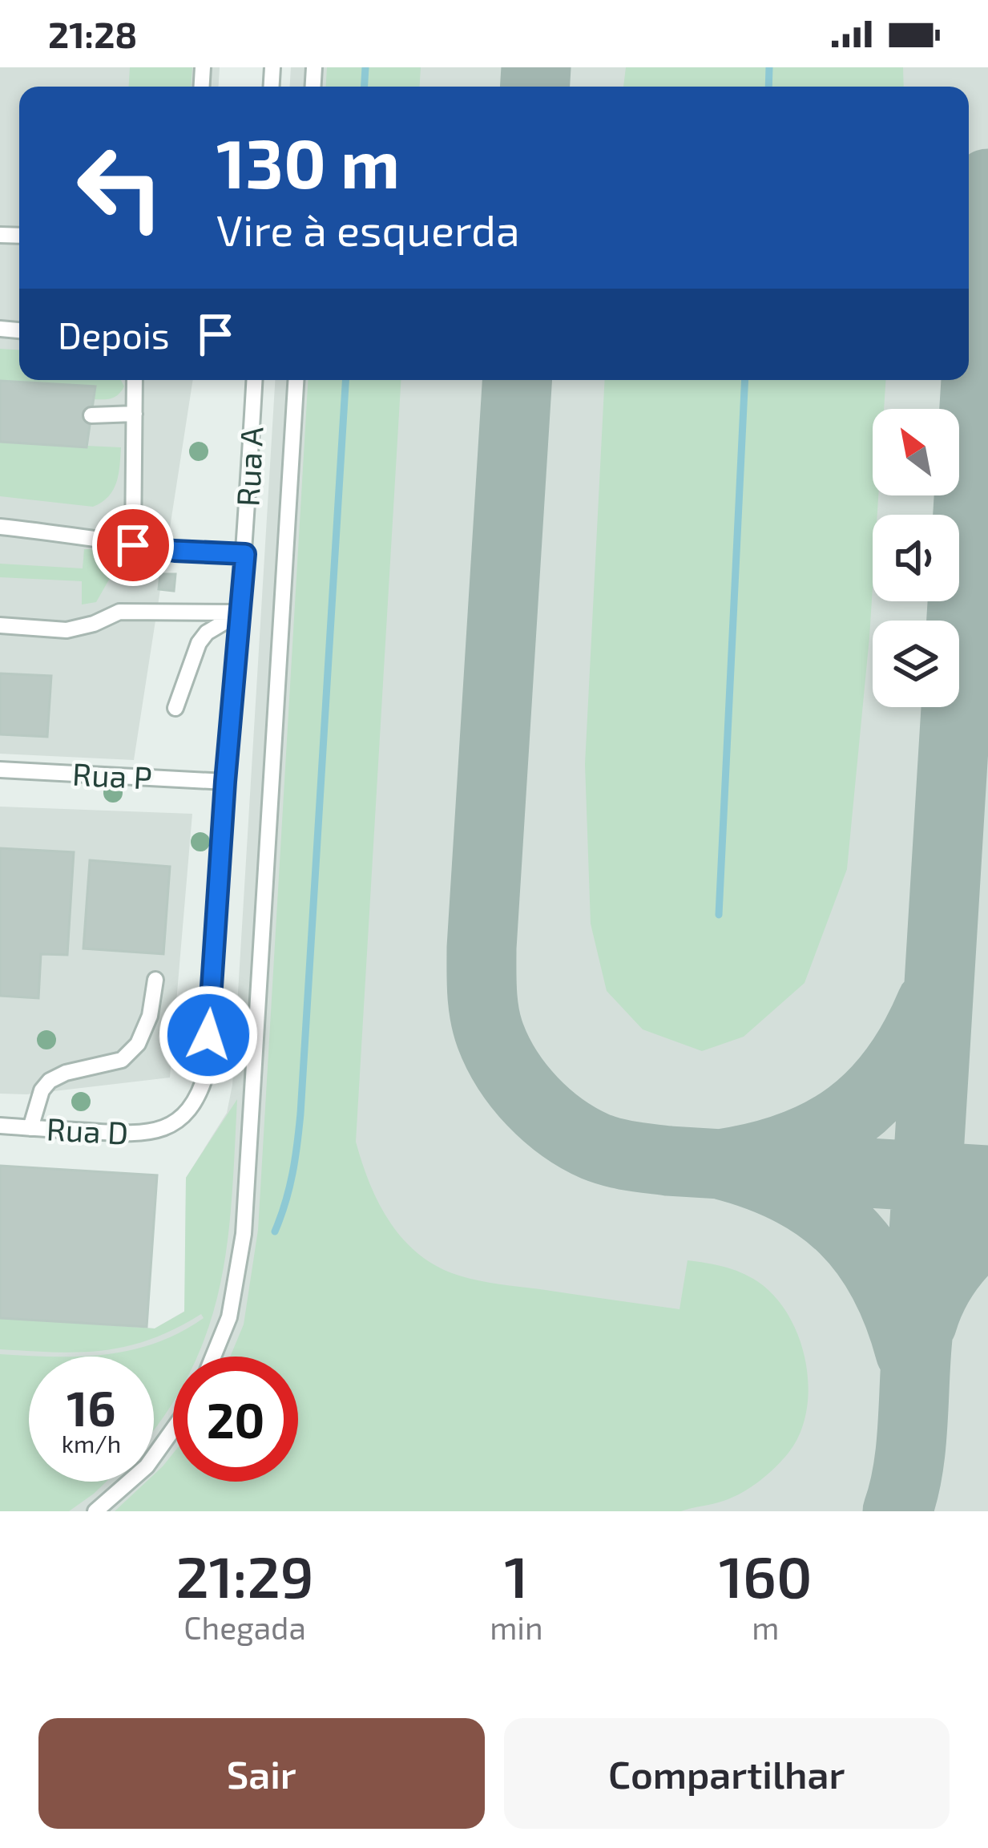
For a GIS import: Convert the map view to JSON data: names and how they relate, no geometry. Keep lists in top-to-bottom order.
{
  "streets": {
    "lane": ["Rua A", "Rua P", "Rua D"]
  },
  "crossings": [
    ["Rua A", "Rua P"],
    ["Rua A", "Rua D"]
  ],
  "north": "top left",
  "page": {
    "status": "21:28",
    "turn": ["130 m", "Vire à esquerda"],
    "then": "Depois",
    "speed": "16 km/h",
    "limit": "20",
    "eta": [
      "21:29",
      "Chegada",
      "1",
      "min",
      "160",
      "m"
    ],
    "buttons": ["Sair", "Compartilhar"]
  }
}
